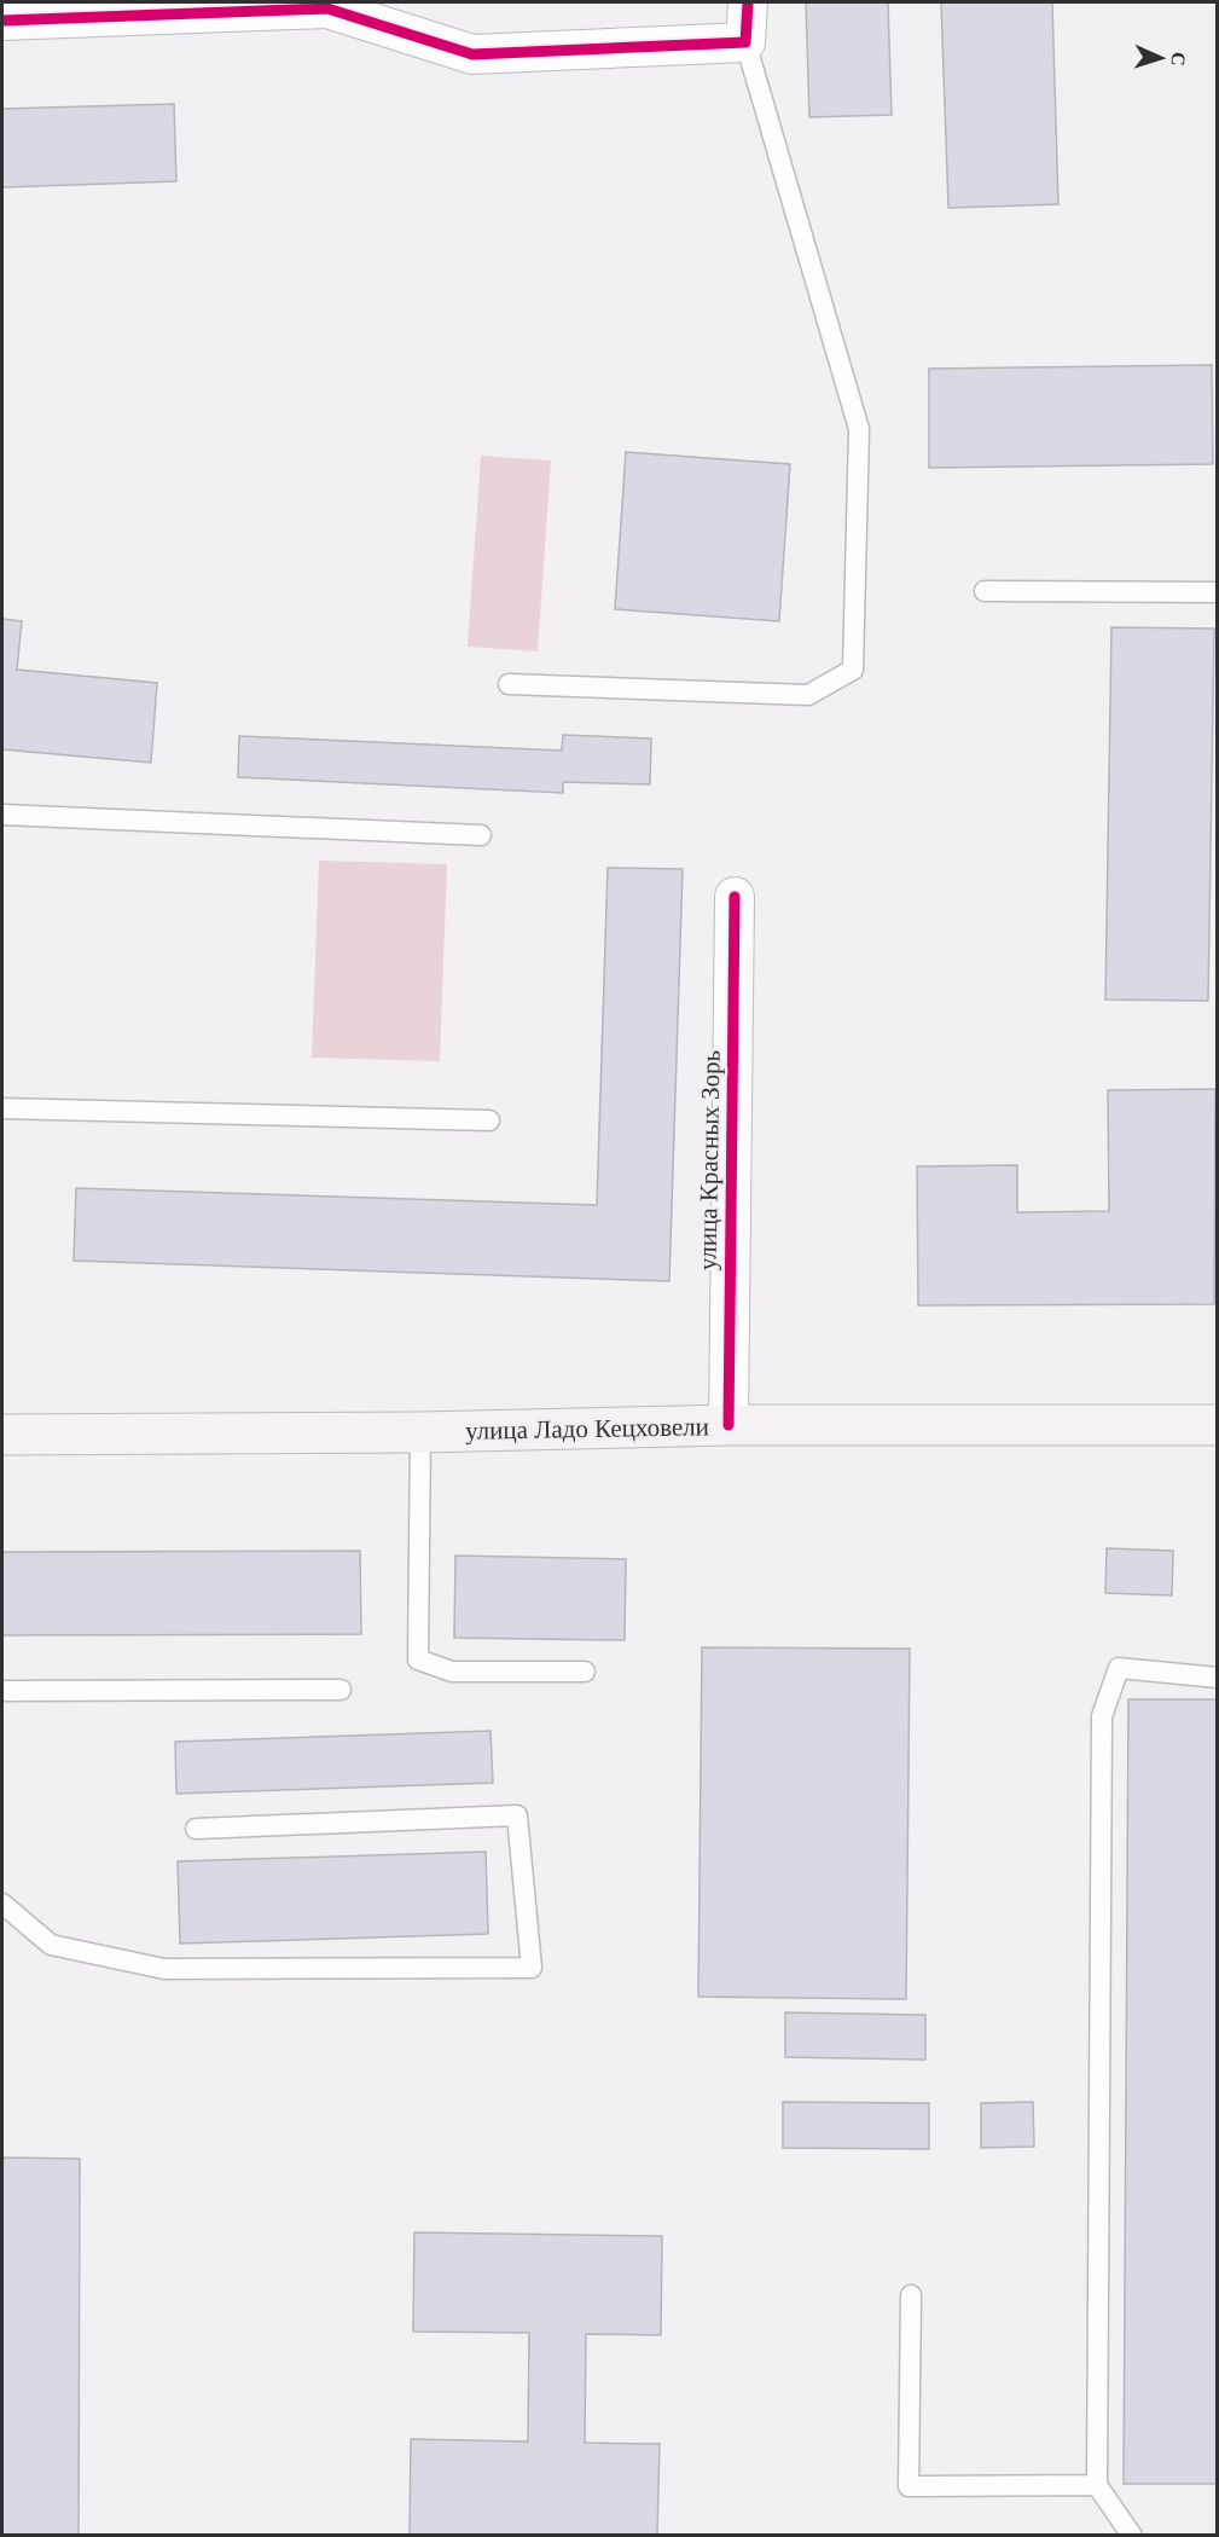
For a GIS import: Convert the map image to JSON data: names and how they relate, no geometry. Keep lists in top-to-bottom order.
{
  "streets": {
    "main road": ["улица Ладо Кецховели"],
    "street": ["улица Красных Зорь"]
  },
  "crossings": [
    ["улица Красных Зорь", "улица Ладо Кецховели"]
  ],
  "north": "right"
}
